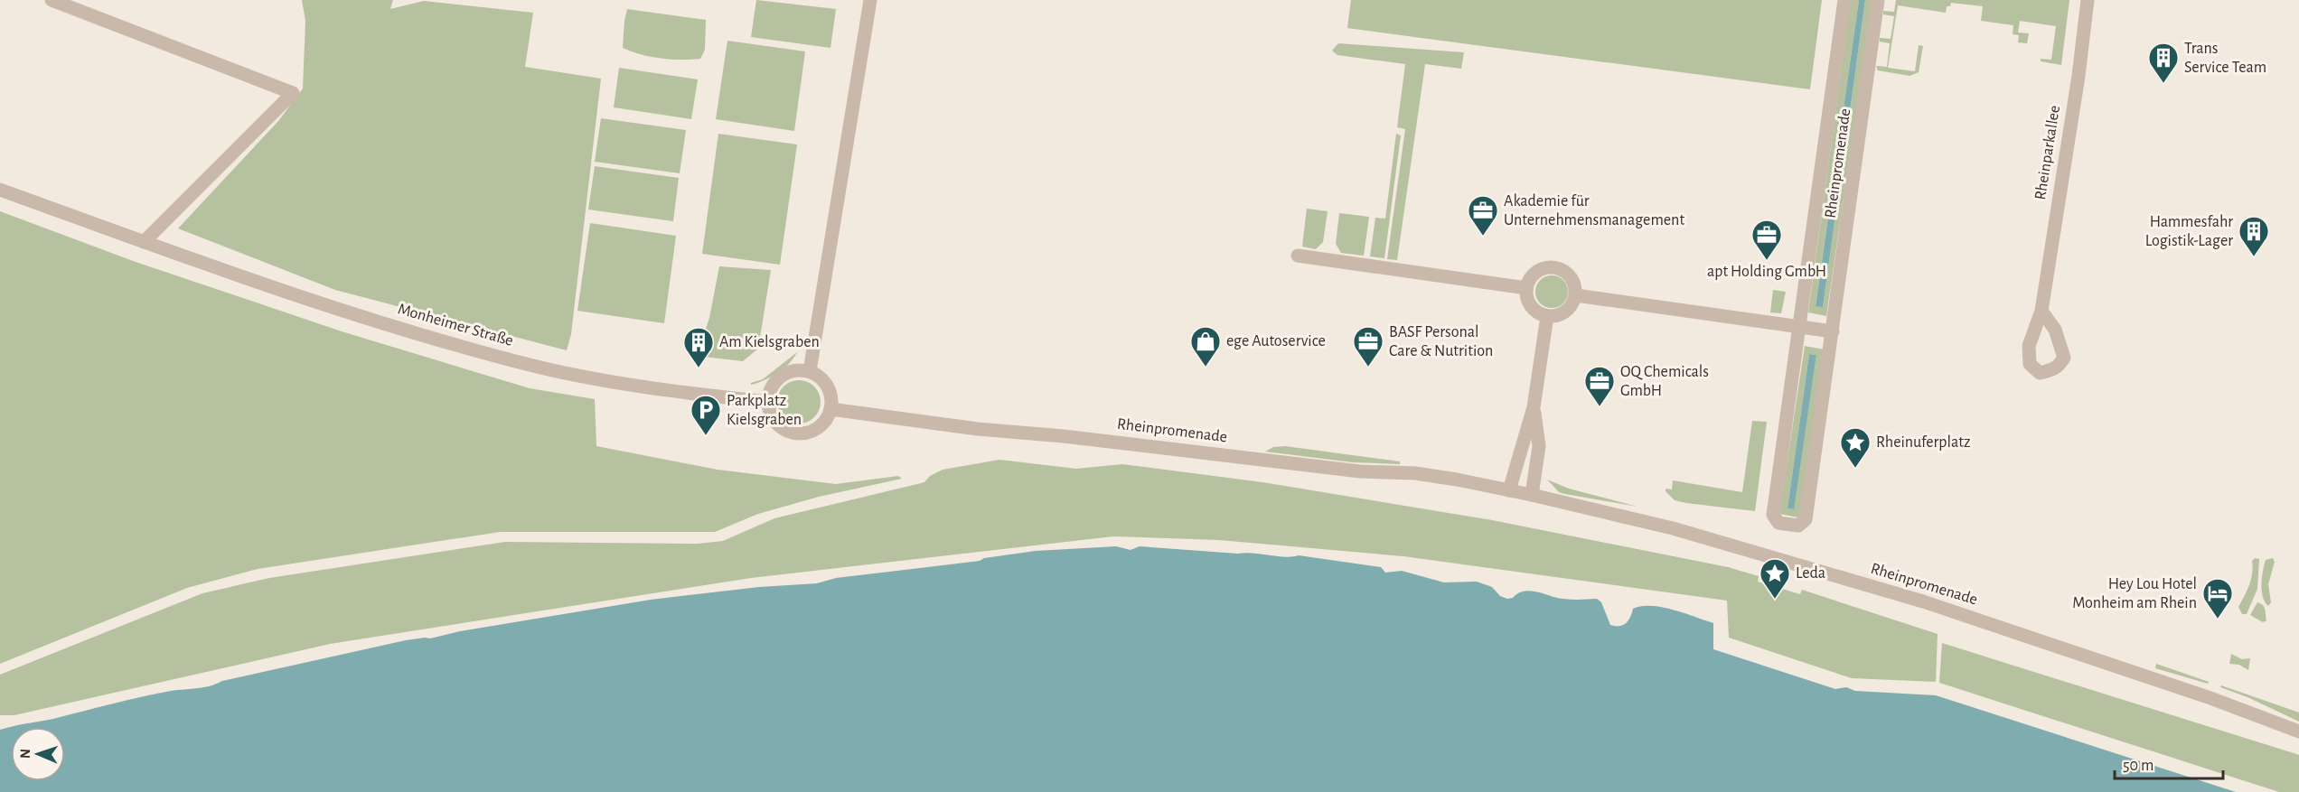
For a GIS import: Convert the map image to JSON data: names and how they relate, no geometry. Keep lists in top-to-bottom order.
{
  "streets": {
    "street": ["Rheinparkallee", "Rheinpromenade", "Monheimer Straße"]
  },
  "crossings": [
    ["Rheinpromenade", "Monheimer Straße"]
  ],
  "places": {
    "building": ["Trans Service Team", "Hammesfahr Logistik-Lager", "Am Kielsgraben"],
    "office": [
      "Akademie für Unternehmensmanagement",
      "apt Holding GmbH",
      "BASF Personal Care & Nutrition",
      "OQ Chemicals GmbH"
    ],
    "shop": ["ege Autoservice"],
    "parking": ["Parkplatz Kielsgraben"],
    "place": ["Rheinuferplatz", "Leda"],
    "hotel": ["Hey Lou Hotel Monheim am Rhein"]
  },
  "scale_bar": "50 m",
  "north": "left"
}
